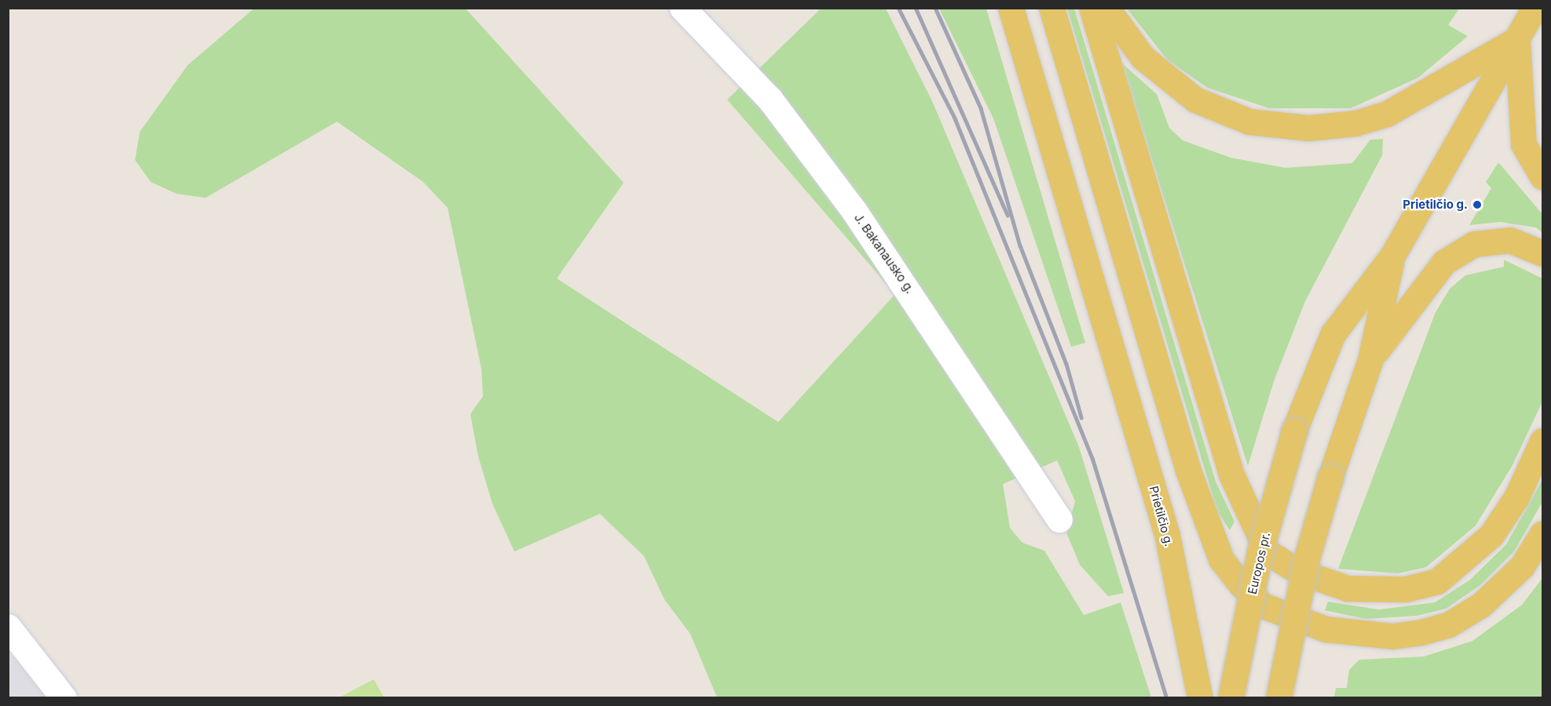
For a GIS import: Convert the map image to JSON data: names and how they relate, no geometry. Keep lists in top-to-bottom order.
{
  "streets": {
    "main road": ["Prietilčio g.", "Europos pr."],
    "street": ["J. Bakanausko g."]
  },
  "places": ["Prietilčio g."]
}
